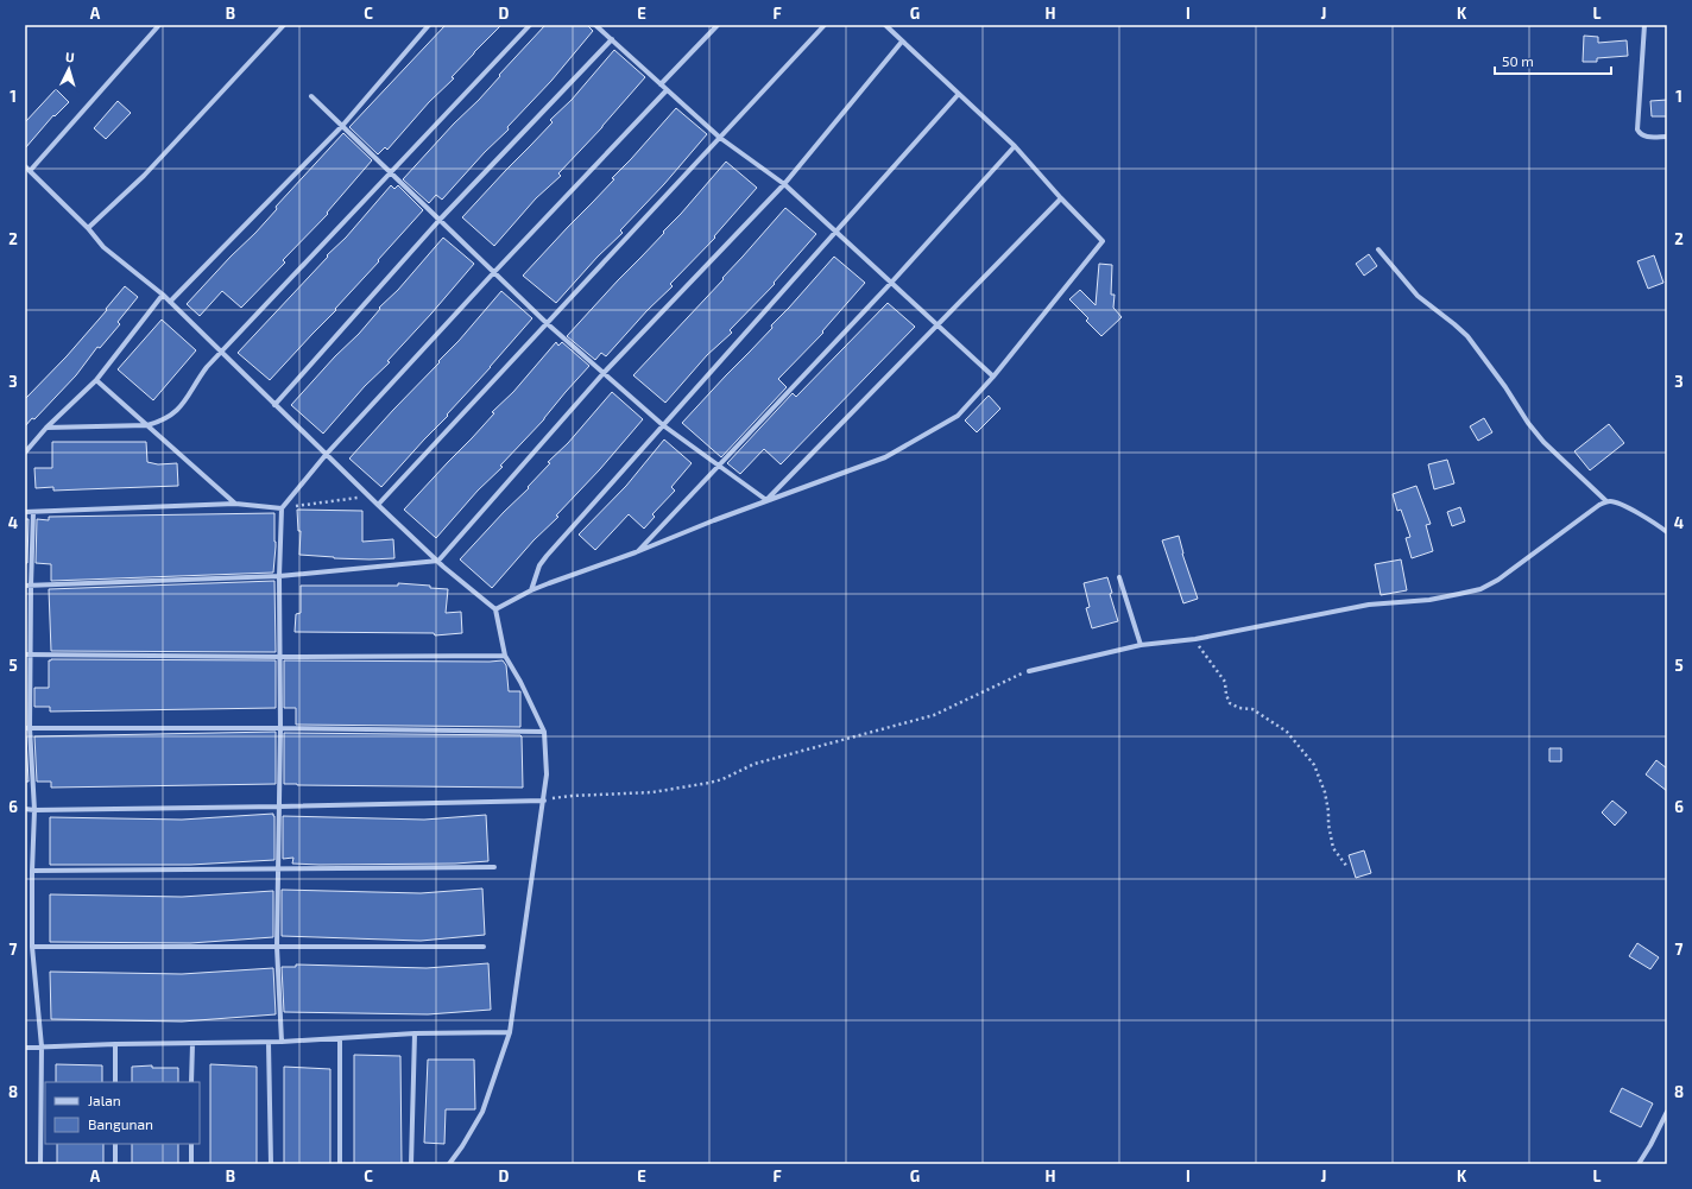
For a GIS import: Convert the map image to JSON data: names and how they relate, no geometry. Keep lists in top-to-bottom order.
{
  "legend": ["Jalan", "Bangunan"],
  "scale_bar": "50 m",
  "north": "top",
  "grid": {
    "columns": [
      "A",
      "B",
      "C",
      "D",
      "E",
      "F",
      "G",
      "H",
      "I",
      "J",
      "K",
      "L"
    ],
    "rows": [
      "1",
      "2",
      "3",
      "4",
      "5",
      "6",
      "7",
      "8"
    ]
  }
}
